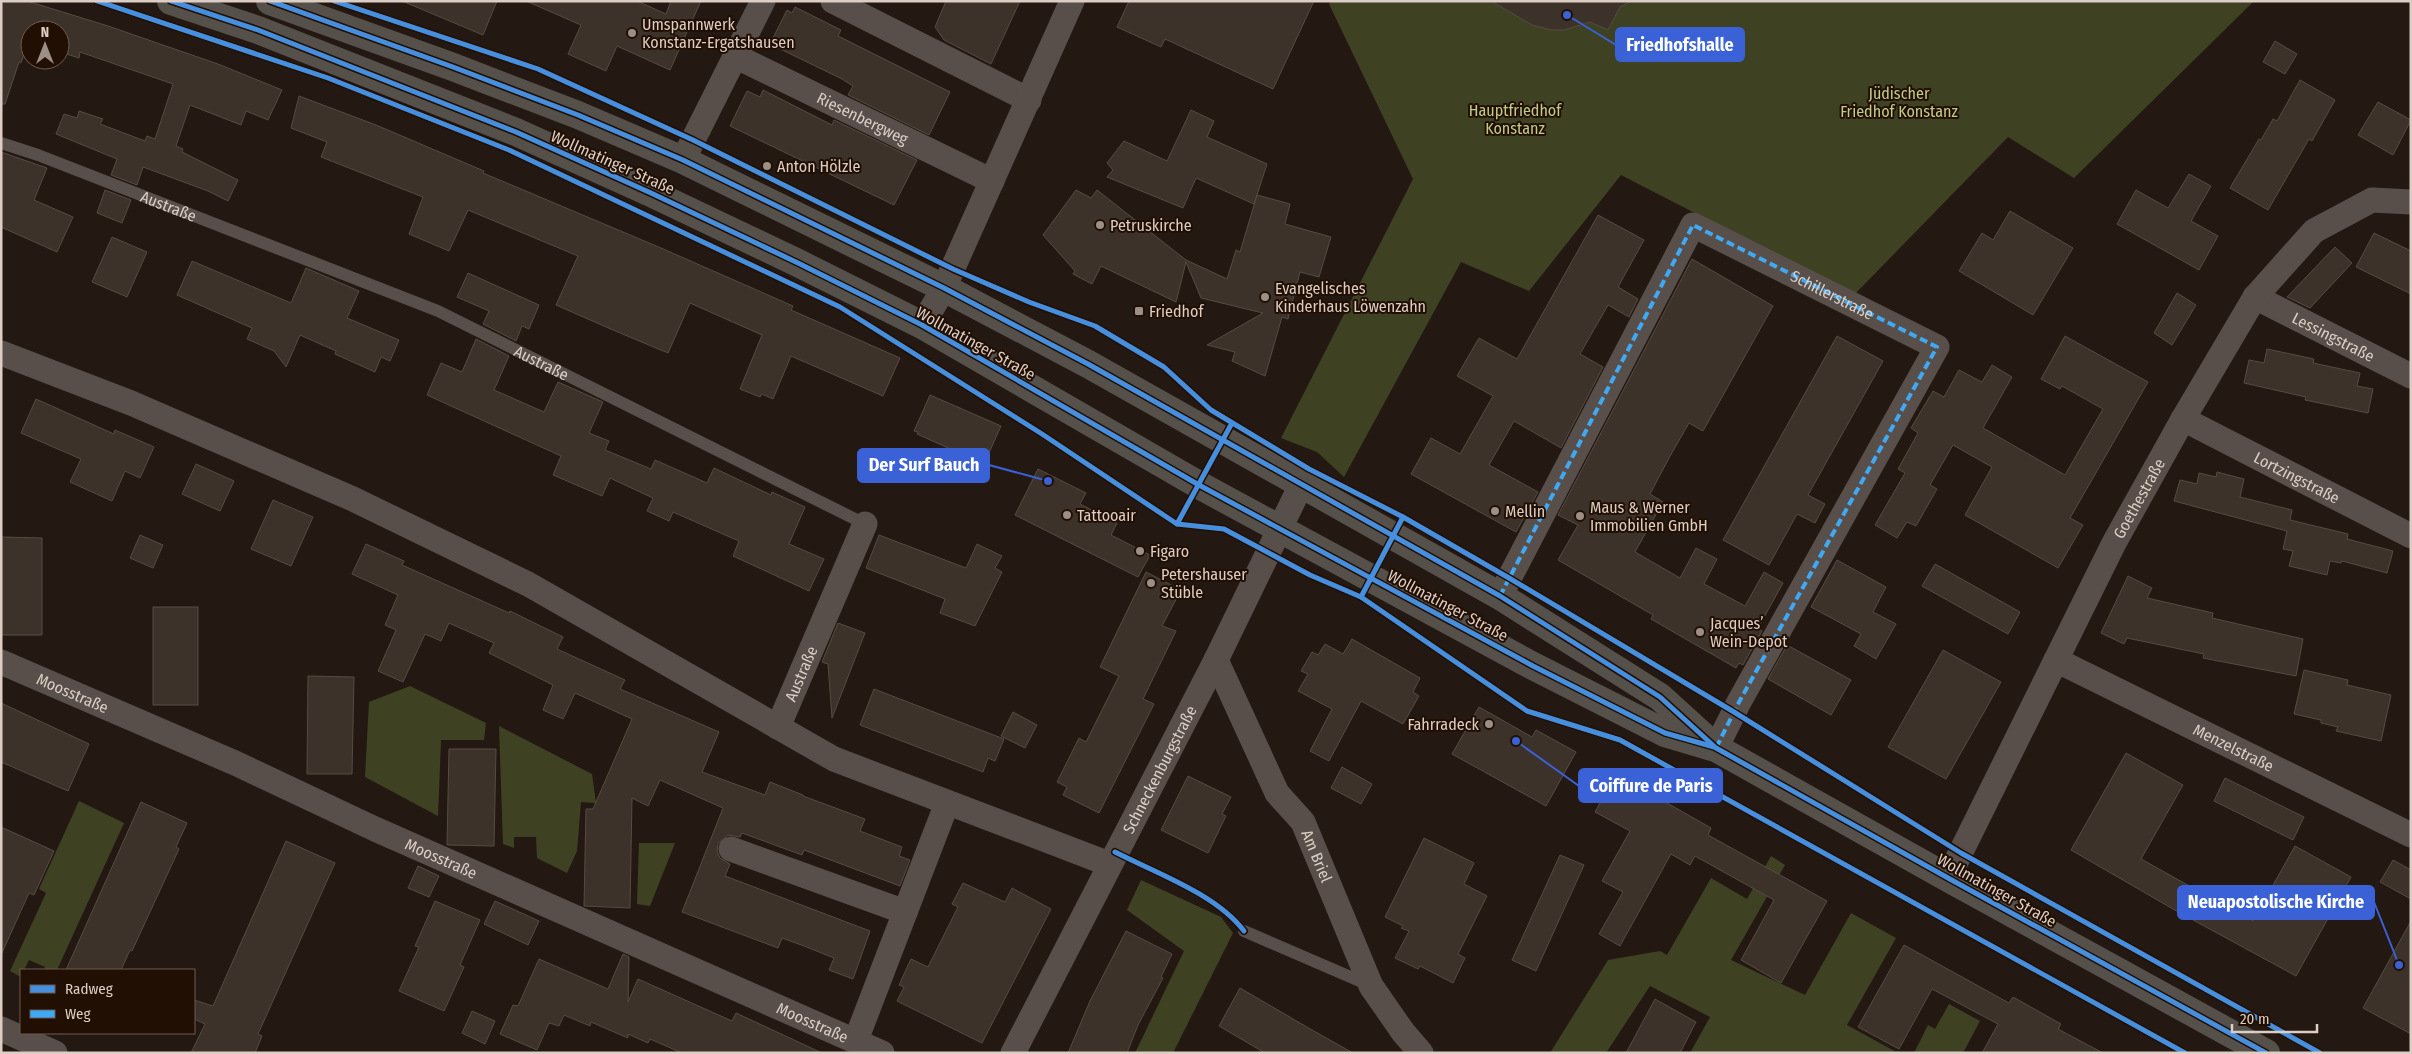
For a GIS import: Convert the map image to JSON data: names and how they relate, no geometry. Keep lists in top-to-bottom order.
{
  "streets": {
    "main road": ["Wollmatinger Straße"],
    "street": [
      "Riesenbergweg",
      "Austraße",
      "Schillerstraße",
      "Lessingstraße",
      "Lortzingstraße",
      "Goethestraße",
      "Moosstraße",
      "Menzelstraße",
      "Schneckenburgstraße",
      "Am Briel"
    ]
  },
  "crossings": [
    ["Wollmatinger Straße", "Schillerstraße"],
    ["Wollmatinger Straße", "Goethestraße"],
    ["Wollmatinger Straße", "Schneckenburgstraße"],
    ["Lessingstraße", "Goethestraße"],
    ["Lortzingstraße", "Goethestraße"],
    ["Goethestraße", "Menzelstraße"],
    ["Schneckenburgstraße", "Am Briel"]
  ],
  "parks": ["Jüdischer Friedhof Konstanz", "Hauptfriedhof Konstanz"],
  "places": {
    "other": [
      "Friedhofshalle",
      "Umspannwerk Konstanz-Ergatshausen",
      "Anton Hölzle",
      "Petruskirche",
      "Evangelisches Kinderhaus Löwenzahn",
      "Der Surf Bauch",
      "Mellin",
      "Tattooair",
      "Maus & Werner Immobilien GmbH",
      "Figaro",
      "Petershauser Stüble",
      "Jacques’ Wein-Depot",
      "Fahrradeck",
      "Coiffure de Paris",
      "Neuapostolische Kirche"
    ],
    "transit": ["Friedhof"]
  },
  "legend": ["Radweg", "Weg"],
  "scale_bar": "20 m",
  "north": "top"
}
